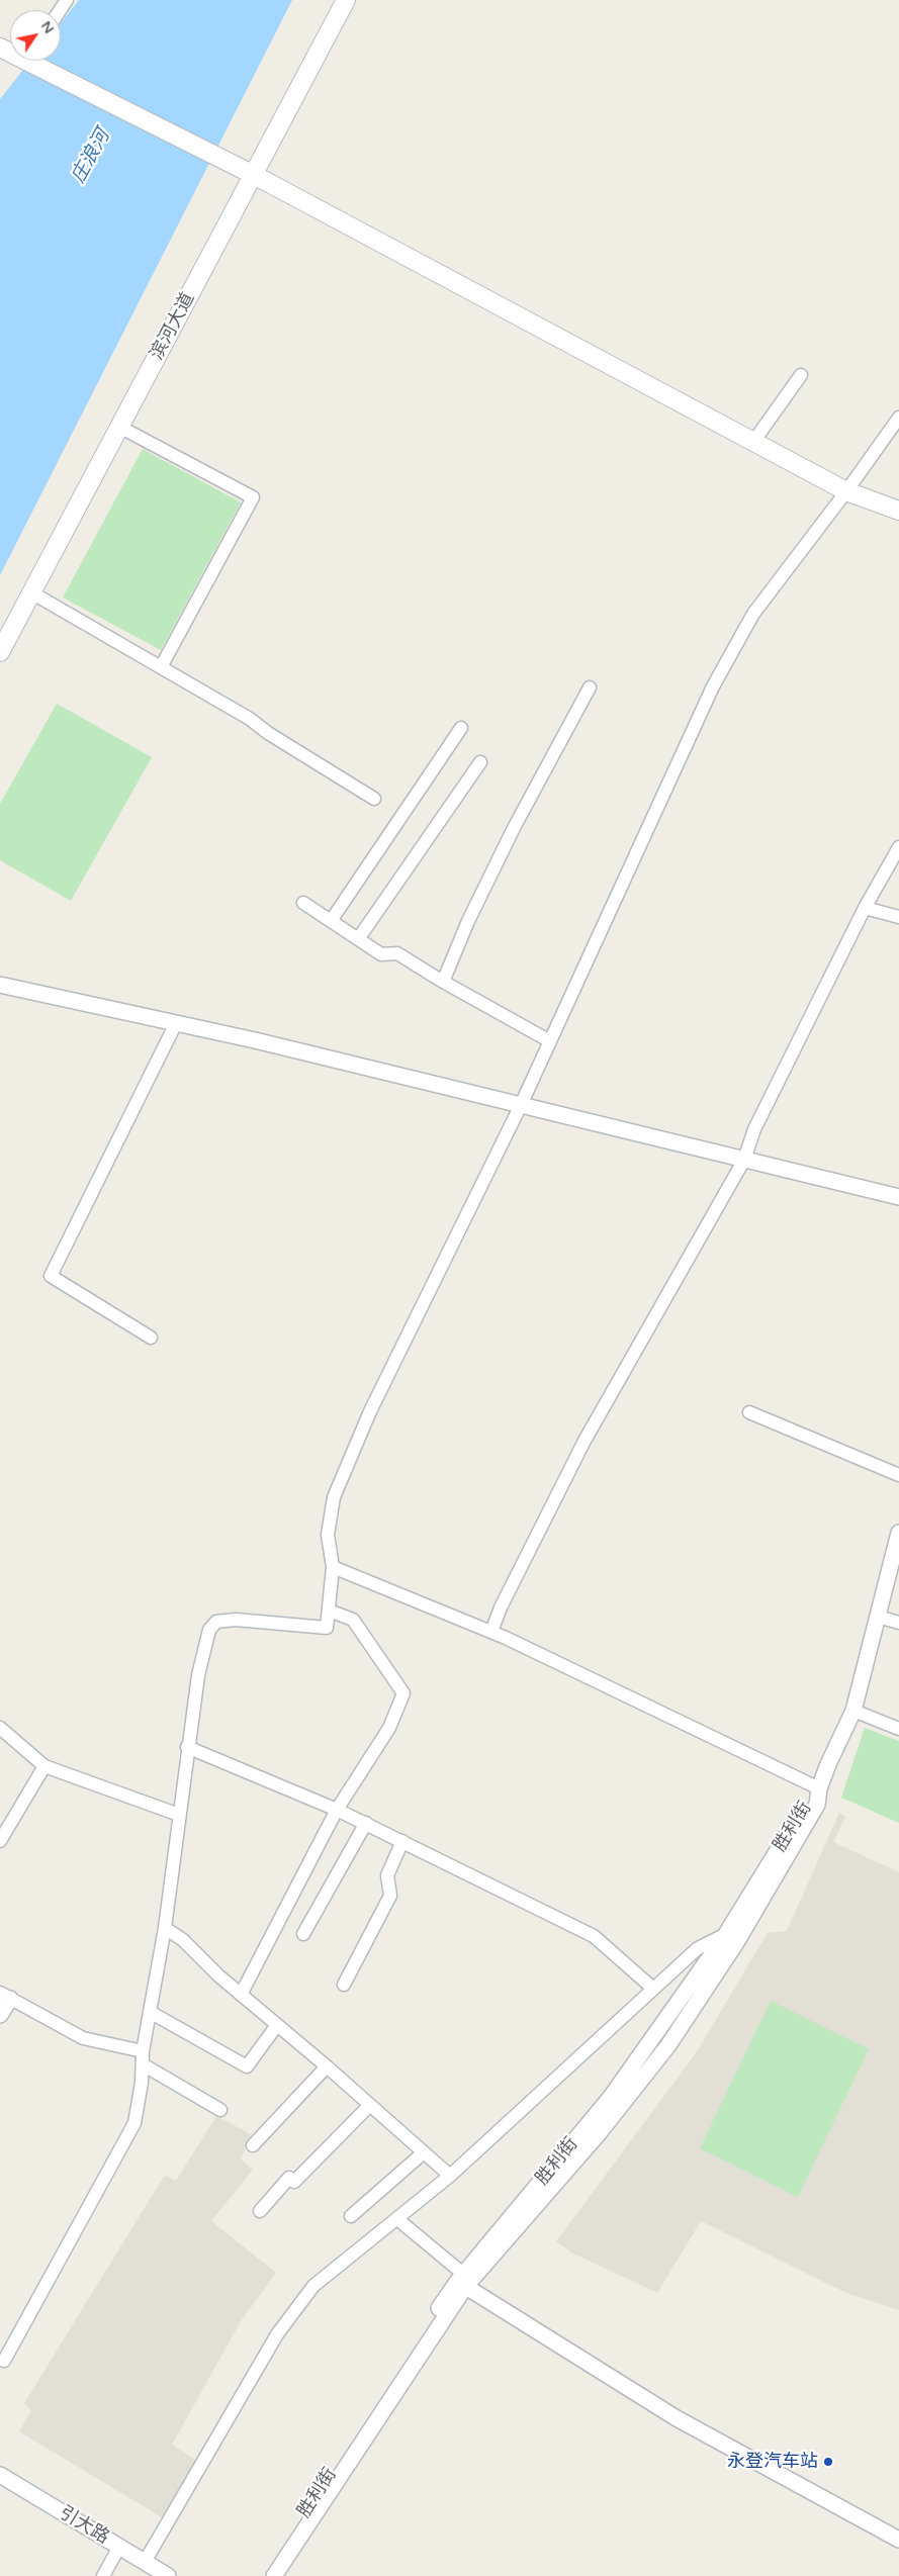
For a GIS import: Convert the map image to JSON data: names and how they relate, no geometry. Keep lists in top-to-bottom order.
{
  "streets": {
    "main road": ["滨河大道"],
    "street": ["胜利街", "引大路"]
  },
  "water": ["庄浪河"],
  "places": ["永登汽车站"],
  "north": "top right"
}
